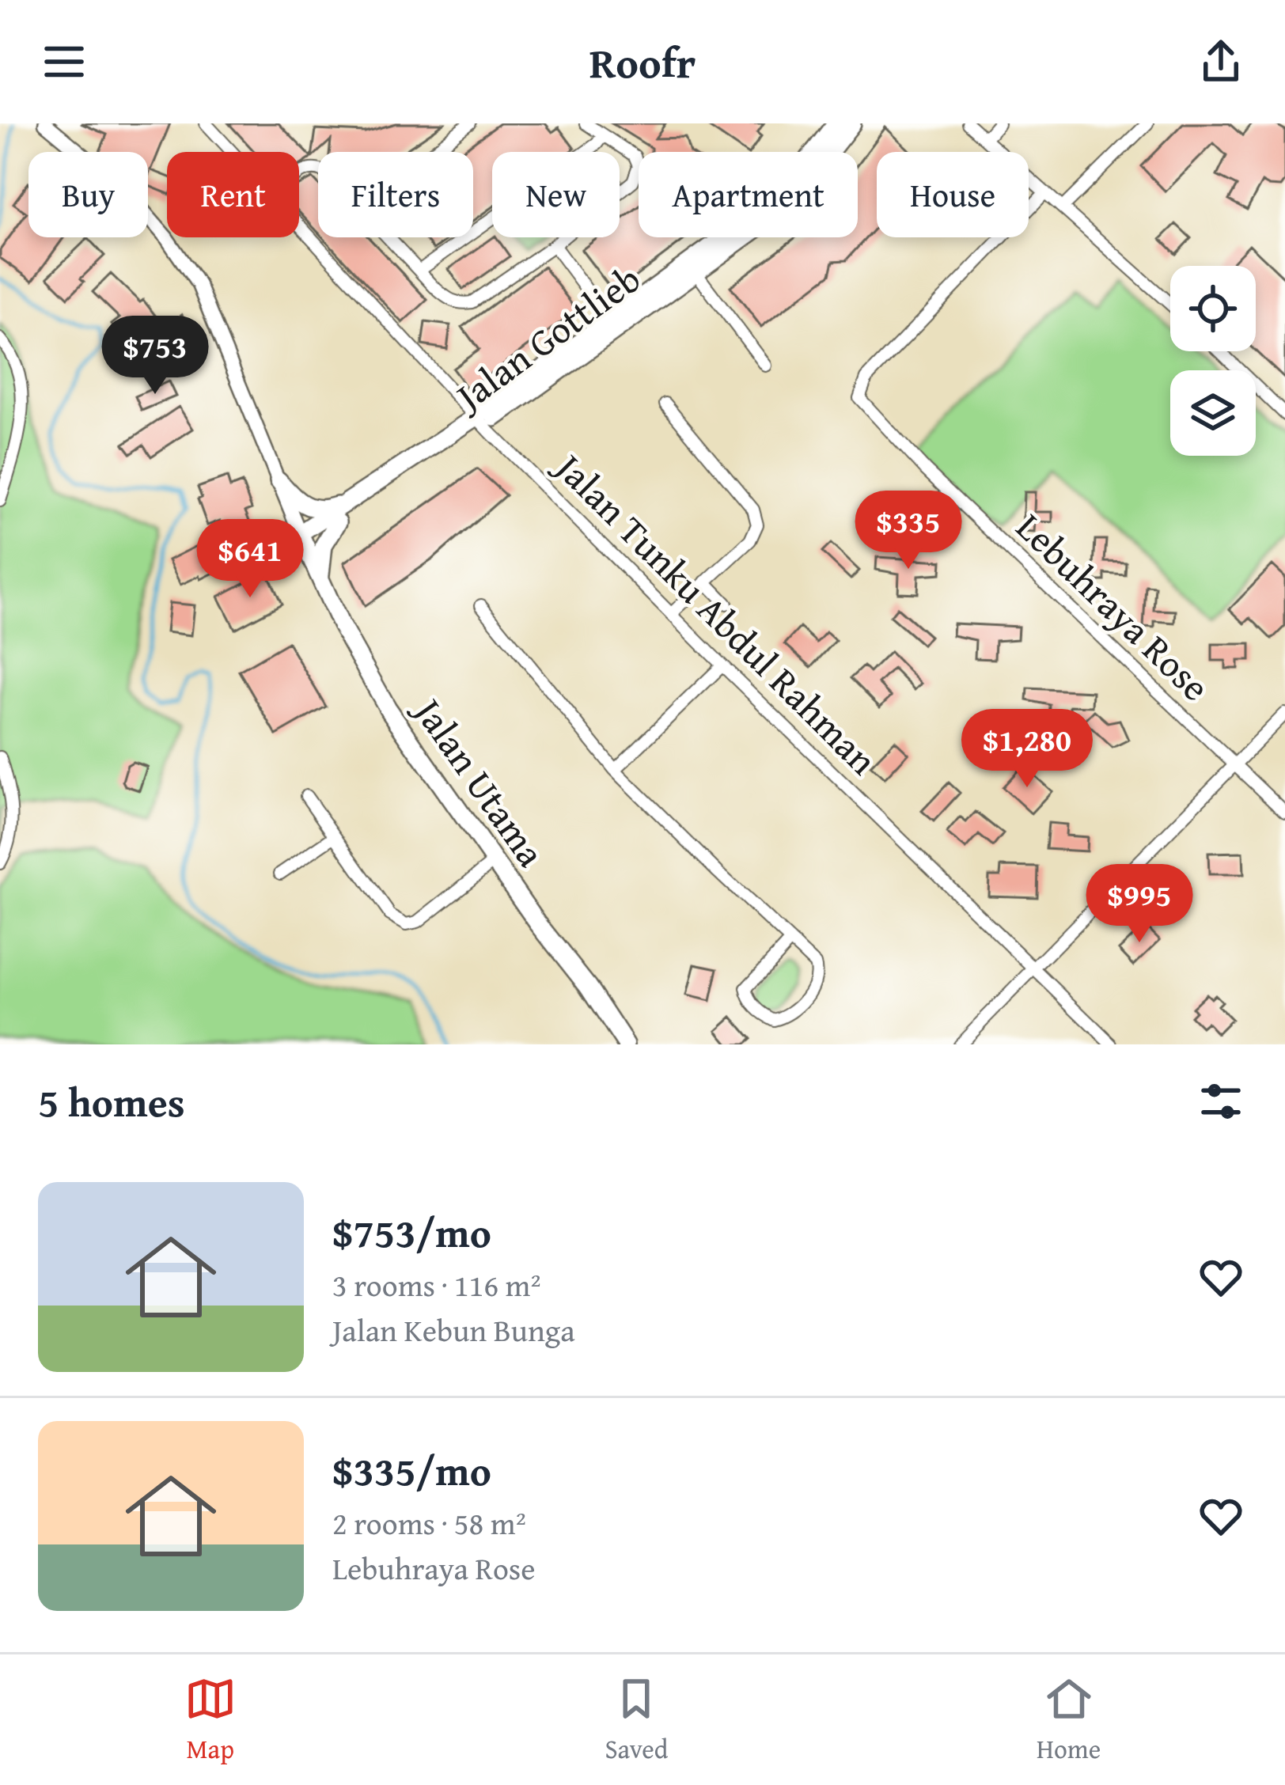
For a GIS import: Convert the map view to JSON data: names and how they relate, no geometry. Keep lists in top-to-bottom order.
{
  "streets": {
    "main road": ["Jalan Gottlieb", "Jalan Utama"],
    "street": ["Lebuhraya Rose", "Jalan Tunku Abdul Rahman"]
  },
  "crossings": [
    ["Jalan Gottlieb", "Jalan Tunku Abdul Rahman"],
    ["Jalan Gottlieb", "Jalan Utama"]
  ],
  "page": {
    "header": "Roofr",
    "chip": [
      "Buy",
      "Rent",
      "Filters",
      "New",
      "Apartment",
      "House"
    ],
    "price": [
      "$753",
      "$335",
      "$641",
      "$1,280",
      "$995"
    ],
    "heading": "5 homes",
    "list": [
      {
        "name": "$753/mo",
        "note": "3 rooms · 116 m² · Jalan Kebun Bunga"
      },
      {
        "name": "$335/mo",
        "note": "2 rooms · 58 m² · Lebuhraya Rose"
      }
    ],
    "tabs": ["Map", "Saved", "Home"]
  }
}
